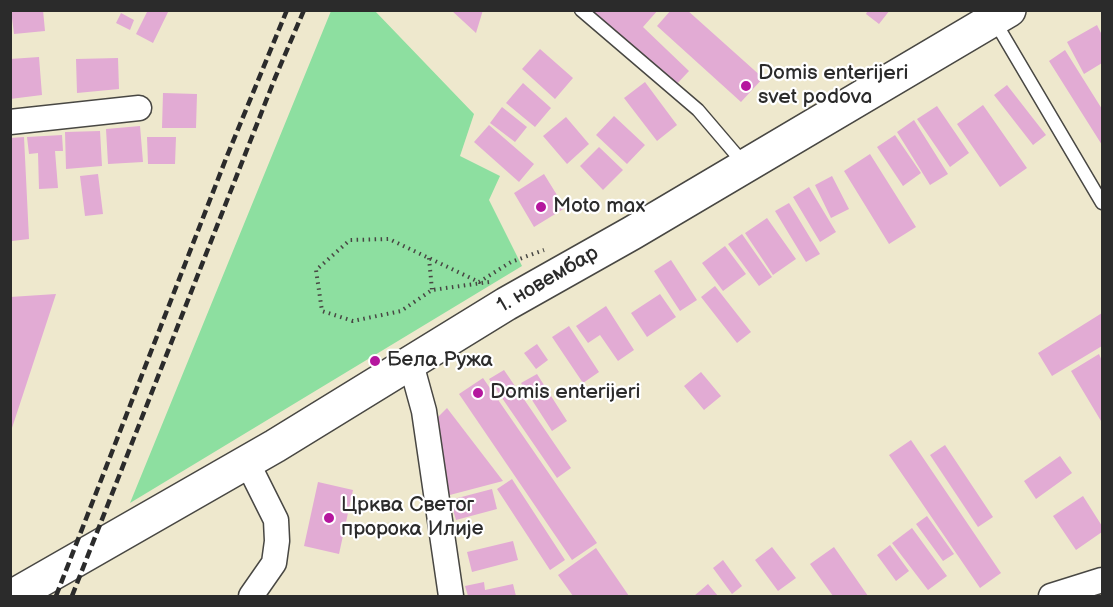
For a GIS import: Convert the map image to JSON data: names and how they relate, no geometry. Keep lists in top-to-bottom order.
{
  "streets": {
    "main road": ["1. новембар"]
  },
  "places": [
    "Domis enterijeri svet podova",
    "Moto max",
    "Бела Ружа",
    "Domis enterijeri",
    "Црква Светог пророка Илије"
  ]
}
